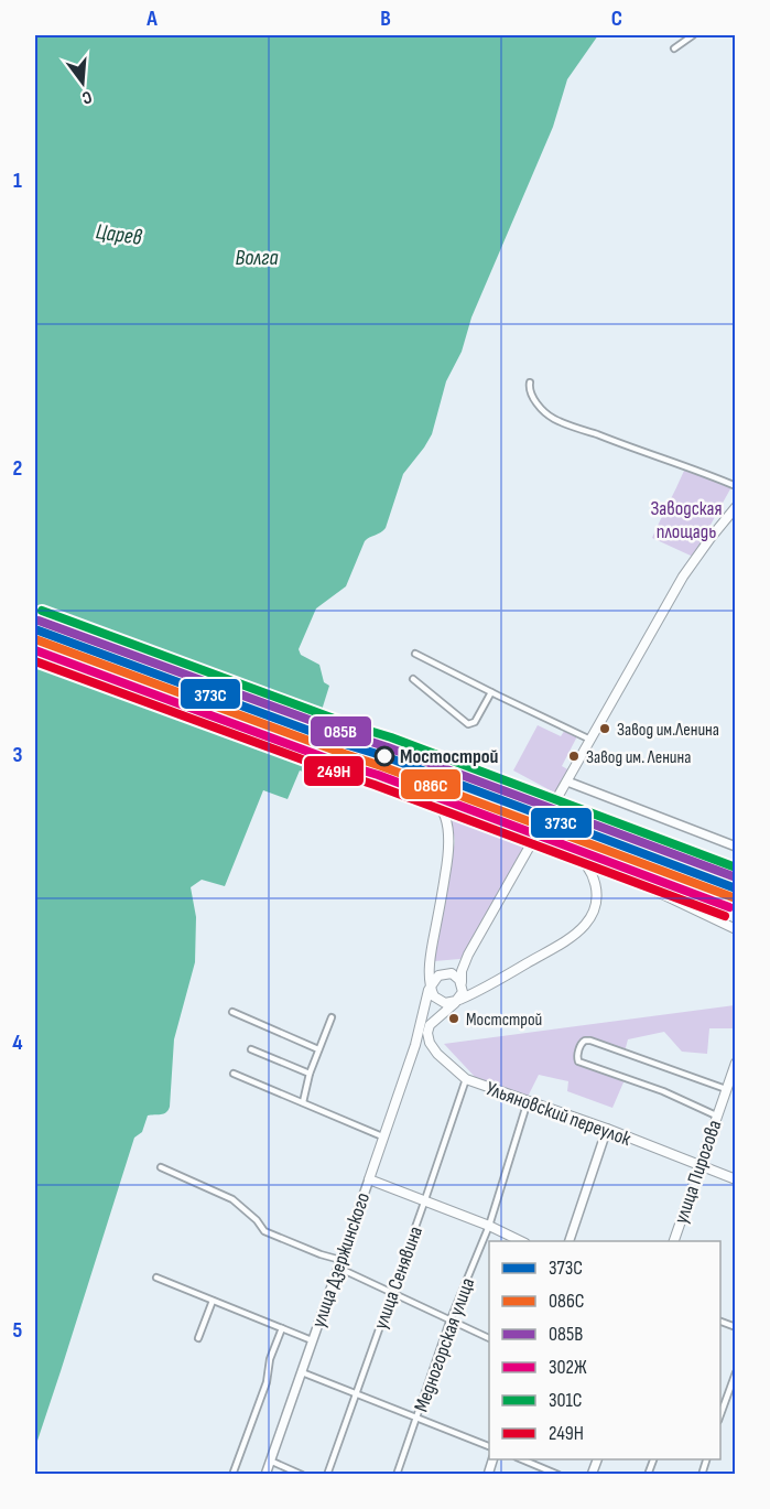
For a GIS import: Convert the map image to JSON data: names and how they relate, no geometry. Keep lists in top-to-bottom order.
{
  "streets": {
    "main road": ["Ульяновский переулок", "улица Пирогова", "улица Дзержинского"],
    "street": ["улица Сенявина", "Медногорская улица"]
  },
  "crossings": [
    ["Ульяновский переулок", "улица Пирогова"],
    ["Ульяновский переулок", "улица Сенявина"],
    ["Ульяновский переулок", "Медногорская улица"]
  ],
  "water": ["Царев", "Волга"],
  "parks": ["Заводская площадь"],
  "places": [
    "Завод им.Ленина",
    "Мостострой",
    "Завод им. Ленина",
    "Мостстрой"
  ],
  "lines": [
    "transit line 301С",
    "transit line 085В",
    "transit line 373C",
    "transit line 086С",
    "transit line 302Ж",
    "transit line 249Н"
  ],
  "legend": [
    "373C",
    "086С",
    "085В",
    "302Ж",
    "301С",
    "249Н"
  ],
  "north": "bottom",
  "grid": {
    "columns": ["A", "B", "C"],
    "rows": [
      "1",
      "2",
      "3",
      "4",
      "5"
    ]
  }
}
